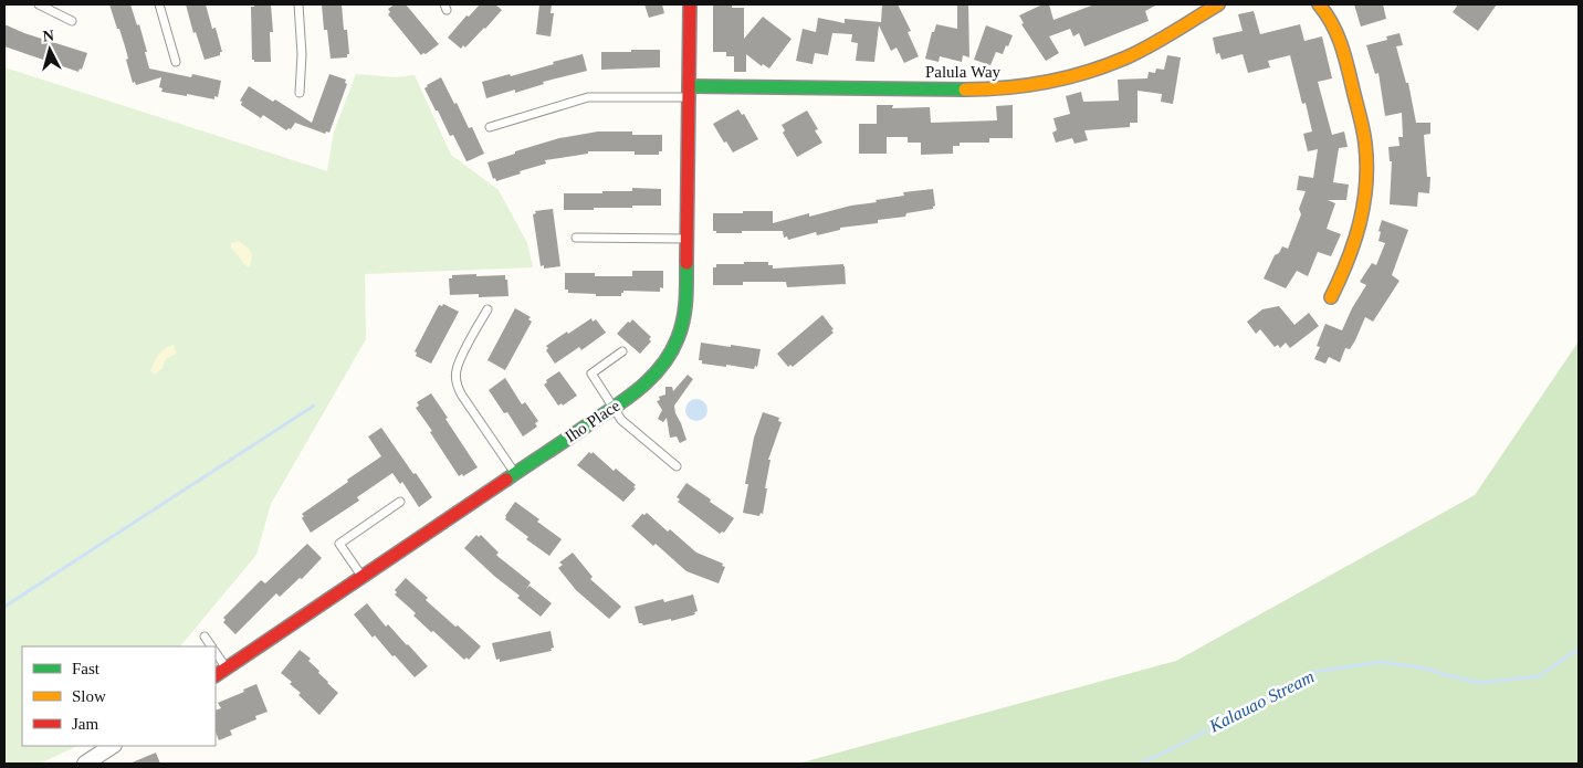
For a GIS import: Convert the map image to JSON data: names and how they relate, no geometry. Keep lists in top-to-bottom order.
{
  "streets": {
    "street": ["Palula Way", "Iho Place"]
  },
  "crossings": [
    ["Palula Way", "Iho Place"]
  ],
  "water": ["Kalauao Stream"],
  "legend": ["Fast", "Slow", "Jam"],
  "north": "top"
}
